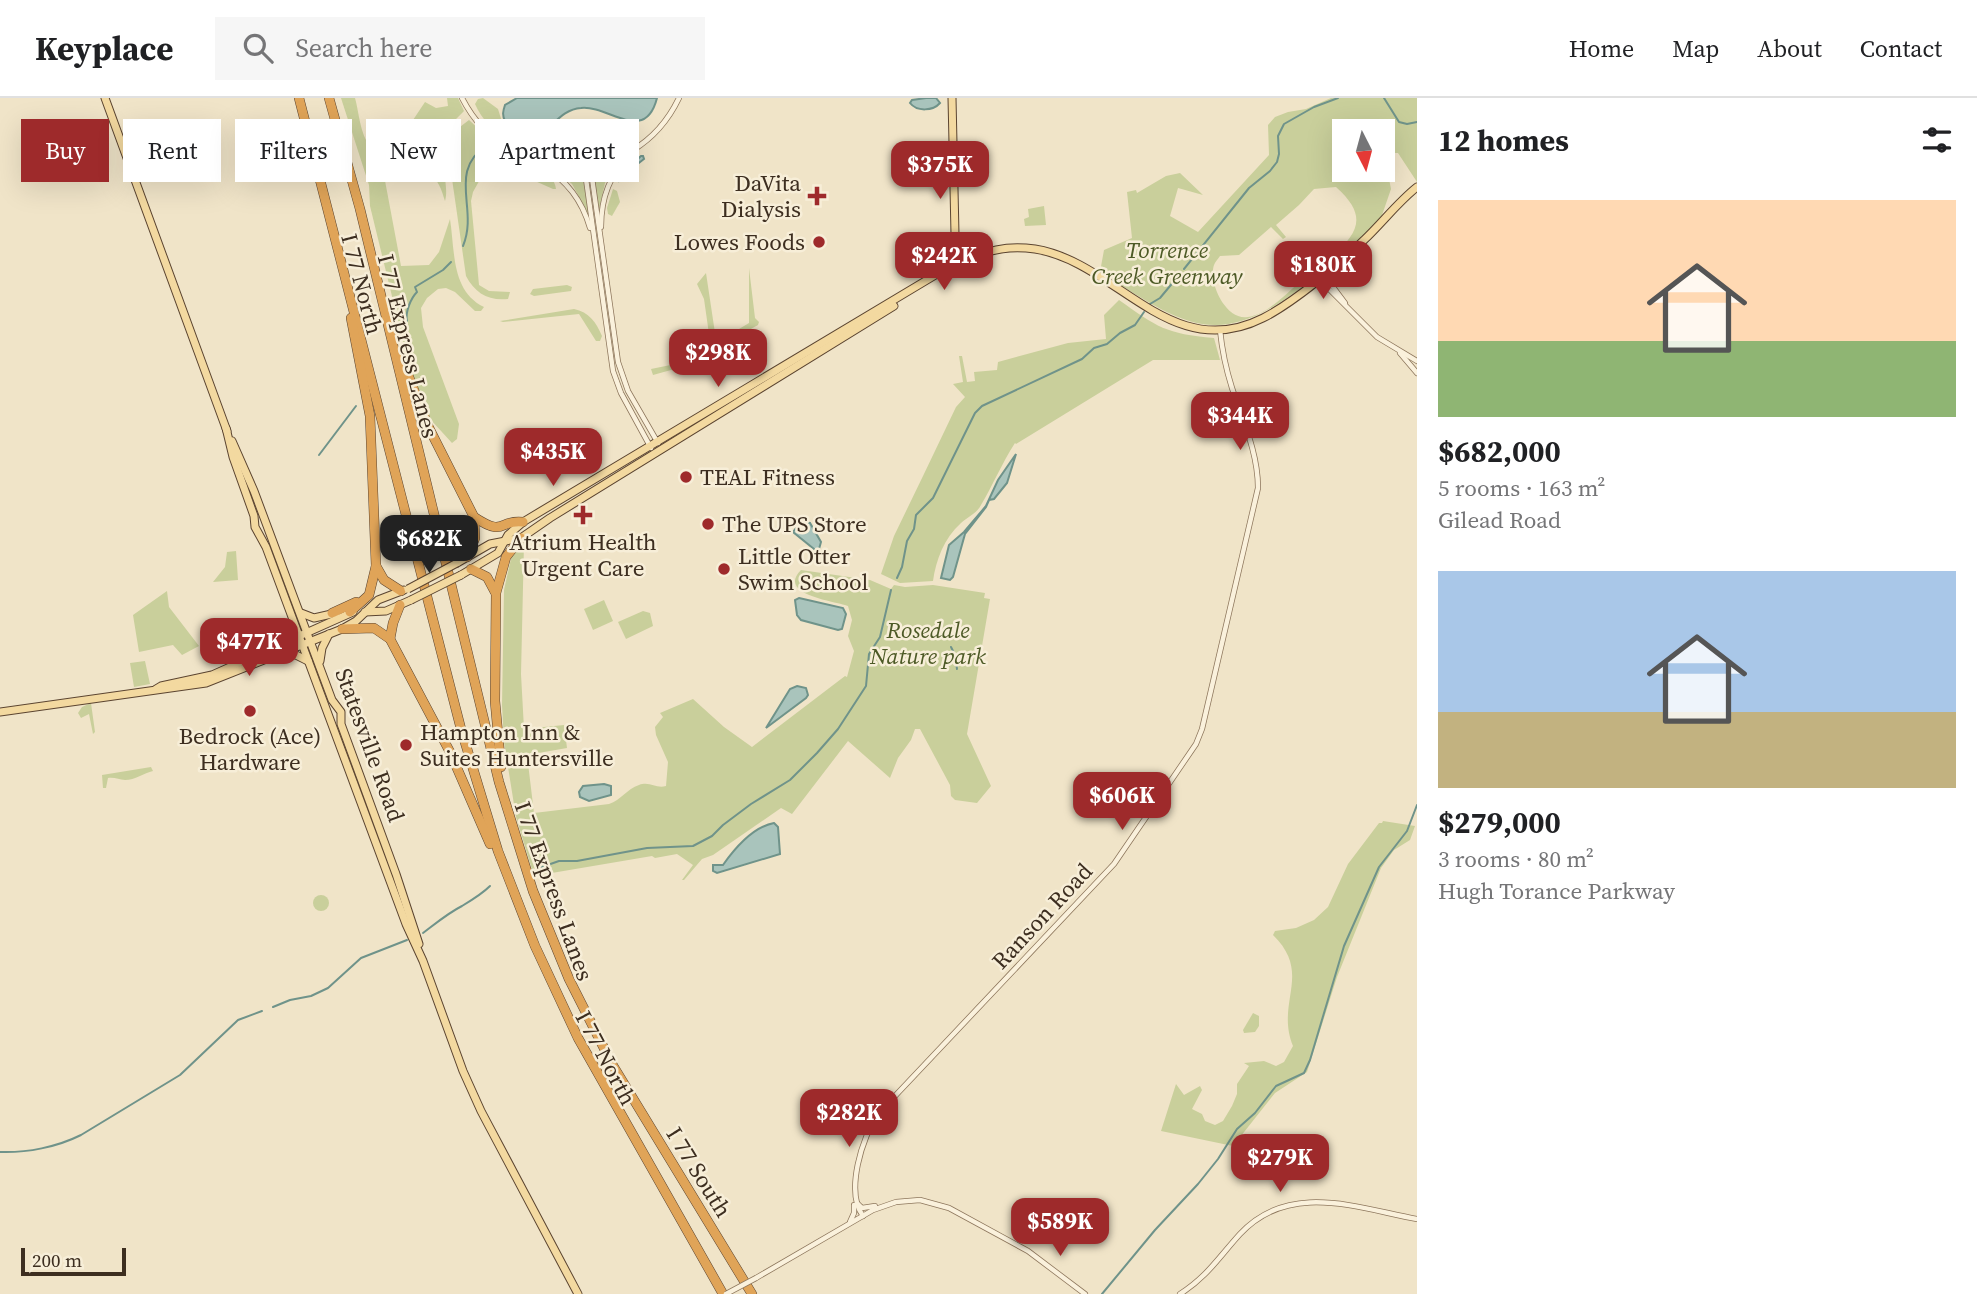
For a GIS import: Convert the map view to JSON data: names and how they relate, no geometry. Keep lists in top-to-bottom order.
{
  "streets": {
    "highway": ["I 77 North", "I 77 Express Lanes", "I 77 South"],
    "main road": ["Statesville Road"],
    "street": ["Ranson Road"]
  },
  "parks": ["Torrence Creek Greenway", "Rosedale Nature park"],
  "places": {
    "health": ["DaVita Dialysis", "Atrium Health Urgent Care"],
    "other": [
      "Lowes Foods",
      "TEAL Fitness",
      "The UPS Store",
      "Little Otter Swim School",
      "Bedrock (Ace) Hardware",
      "Hampton Inn & Suites Huntersville"
    ]
  },
  "scale_bar": "200 m",
  "north": "bottom",
  "page": {
    "header": "Keyplace",
    "search": "Search here",
    "nav": [
      "Home",
      "Map",
      "About",
      "Contact"
    ],
    "heading": "12 homes",
    "chip": [
      "Buy",
      "Rent",
      "Filters",
      "New",
      "Apartment"
    ],
    "price": [
      "$375K",
      "$242K",
      "$180K",
      "$298K",
      "$344K",
      "$435K",
      "$682K",
      "$477K",
      "$606K",
      "$282K",
      "$279K",
      "$589K"
    ],
    "list": [
      {
        "name": "$682,000",
        "note": "5 rooms · 163 m² · Gilead Road"
      },
      {
        "name": "$279,000",
        "note": "3 rooms · 80 m² · Hugh Torance Parkway"
      }
    ],
    "scale": "200 m"
  }
}
